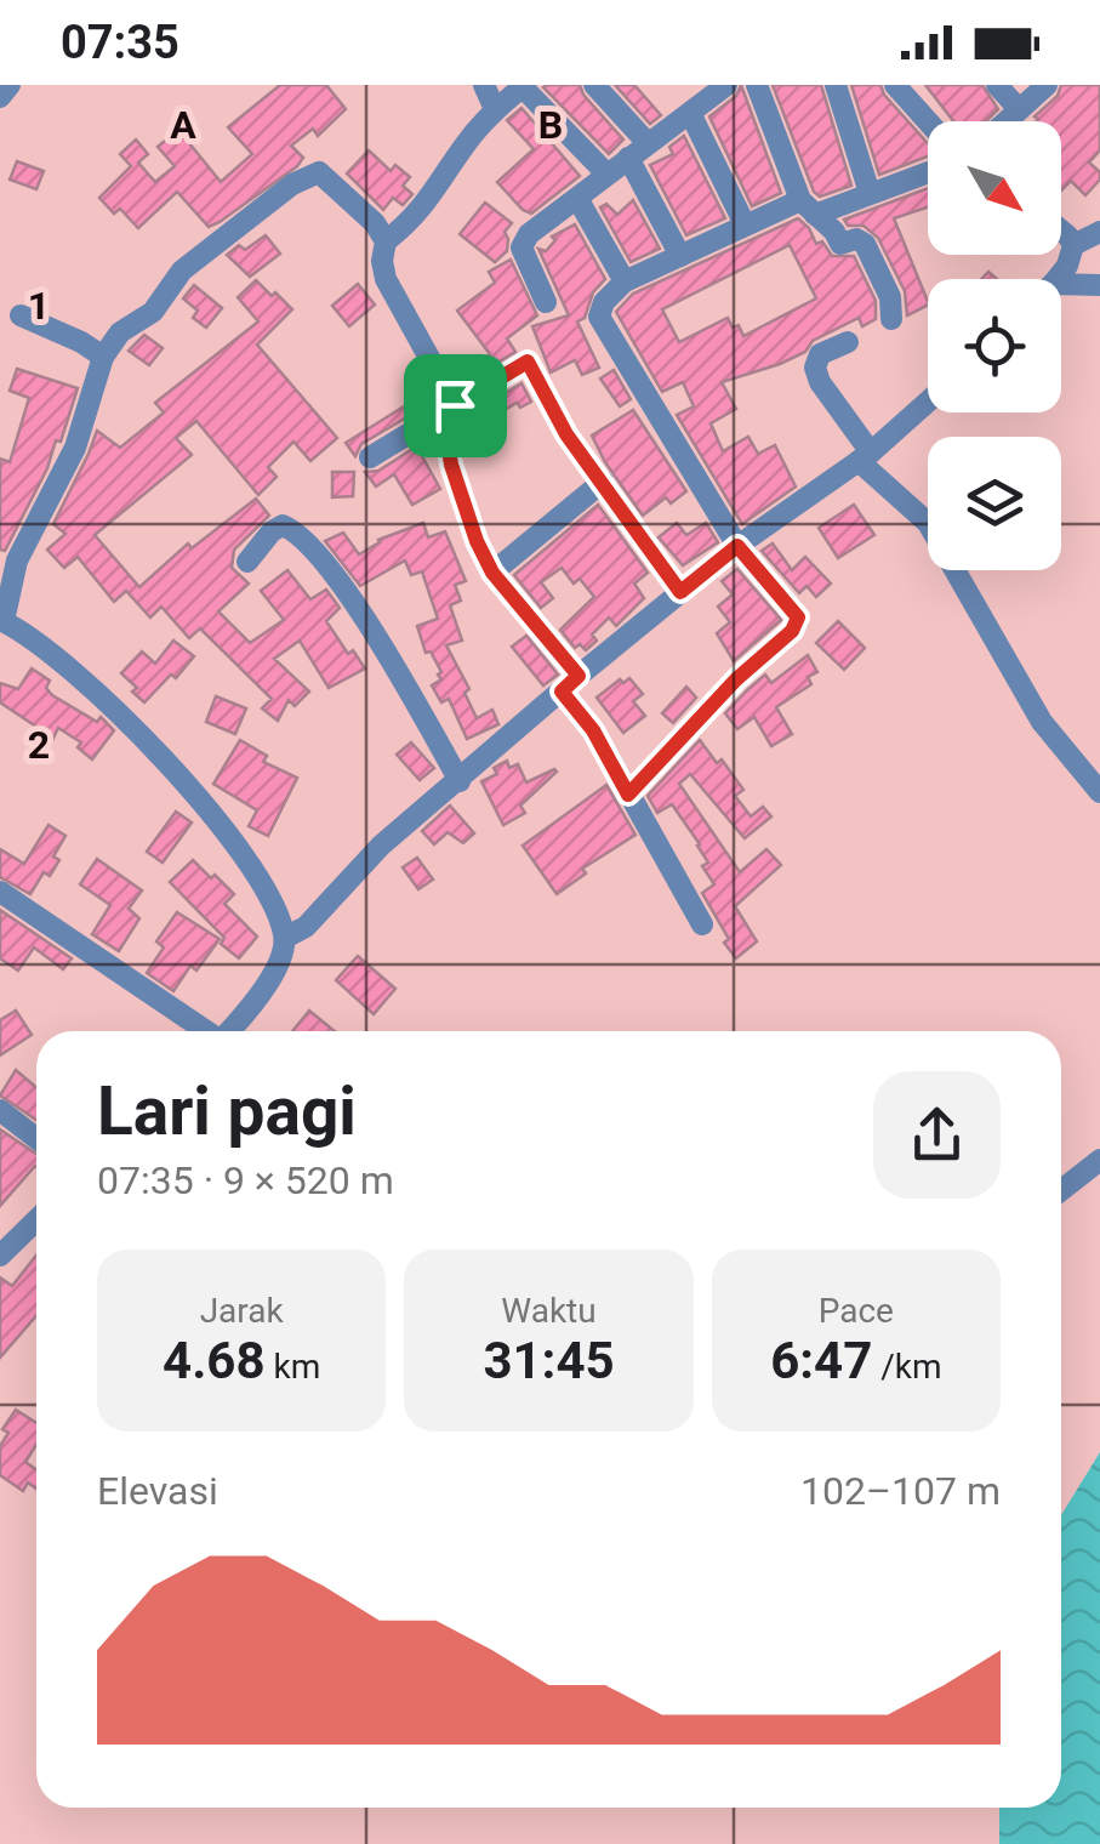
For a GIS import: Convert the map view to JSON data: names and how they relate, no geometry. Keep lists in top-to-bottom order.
{
  "north": "bottom right",
  "page": {
    "status": "07:35",
    "heading": ["Lari pagi", "07:35 · 9 × 520 m"],
    "stats": [
      ["Jarak", "4.68 km"],
      ["Waktu", "31:45"],
      ["Pace", "6:47 /km"]
    ],
    "chart": ["Elevasi", "102–107 m"]
  },
  "grid": {
    "columns": ["A", "B"],
    "rows": ["1", "2"]
  }
}
